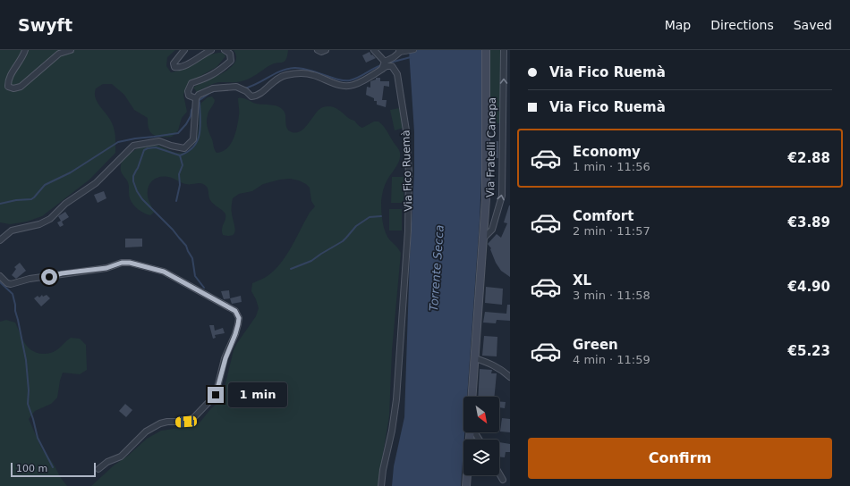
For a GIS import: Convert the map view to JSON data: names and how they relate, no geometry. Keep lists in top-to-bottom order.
{
  "streets": {
    "main road": ["Via Fratelli Canepa"],
    "street": ["Via Fico Ruemà"]
  },
  "water": ["Torrente Secca"],
  "scale_bar": "100 m",
  "north": "bottom right",
  "page": {
    "header": "Swyft",
    "nav": ["Map", "Directions", "Saved"],
    "banner": ["Via Fico Ruemà", "Via Fico Ruemà"],
    "list": [
      {
        "name": "Economy",
        "note": "1 min · 11:56",
        "value": "€2.88"
      },
      {
        "name": "Comfort",
        "note": "2 min · 11:57",
        "value": "€3.89"
      },
      {
        "name": "XL",
        "note": "3 min · 11:58",
        "value": "€4.90"
      },
      {
        "name": "Green",
        "note": "4 min · 11:59",
        "value": "€5.23"
      }
    ],
    "bubble": "1 min",
    "buttons": "Confirm",
    "scale": "100 m"
  }
}
